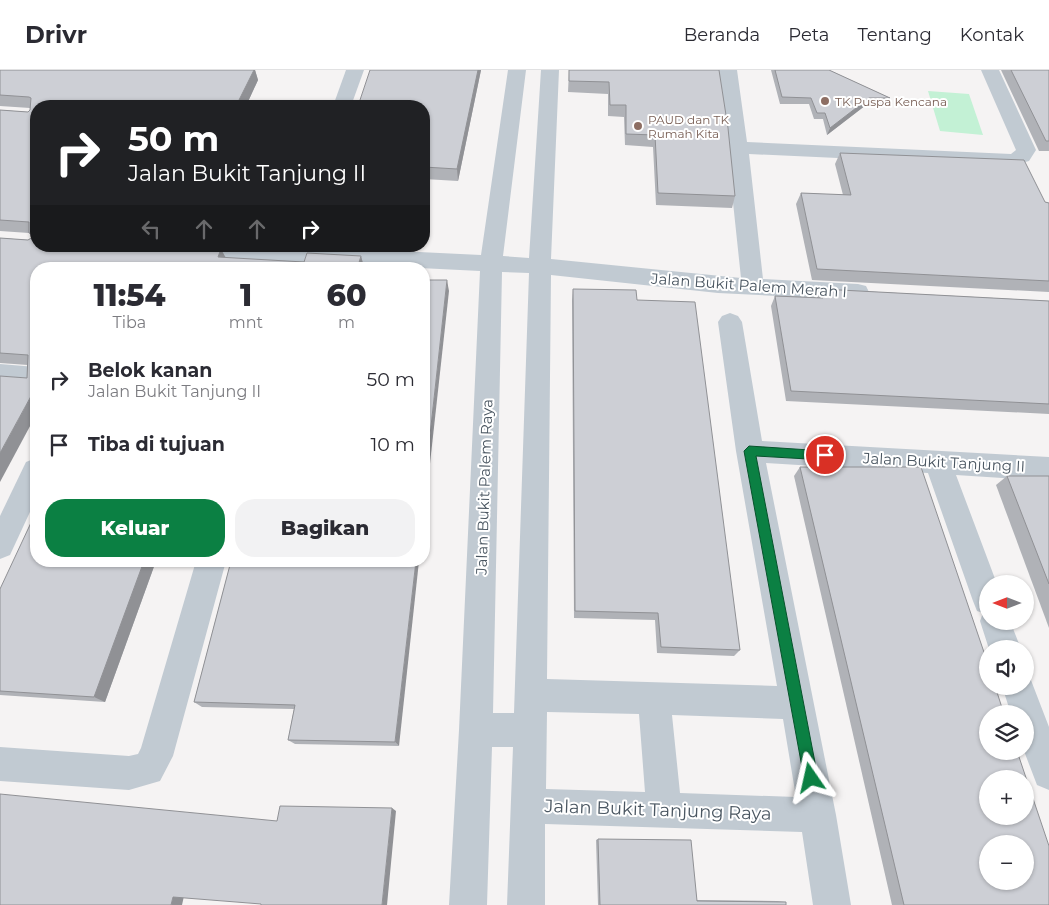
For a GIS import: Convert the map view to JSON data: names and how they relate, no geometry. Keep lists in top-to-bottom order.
{
  "streets": {
    "street": [
      "Jalan Bukit Palem Merah I",
      "Jalan Bukit Tanjung II",
      "Jalan Bukit Palem Raya",
      "Jalan Bukit Tanjung Raya"
    ]
  },
  "crossings": [
    ["Jalan Bukit Palem Merah I", "Jalan Bukit Palem Raya"]
  ],
  "places": ["TK Puspa Kencana", "PAUD dan TK Rumah Kita"],
  "north": "left",
  "page": {
    "header": "Drivr",
    "nav": [
      "Beranda",
      "Peta",
      "Tentang",
      "Kontak"
    ],
    "turn": ["50 m", "Jalan Bukit Tanjung II"],
    "eta": [
      "11:54",
      "Tiba",
      "1",
      "mnt",
      "60",
      "m"
    ],
    "list": [
      {
        "name": "Belok kanan",
        "note": "Jalan Bukit Tanjung II",
        "value": "50 m"
      },
      {
        "name": "Tiba di tujuan",
        "value": "10 m"
      }
    ],
    "buttons": ["Keluar", "Bagikan"],
    "map_buttons": ["+", "−"]
  }
}
